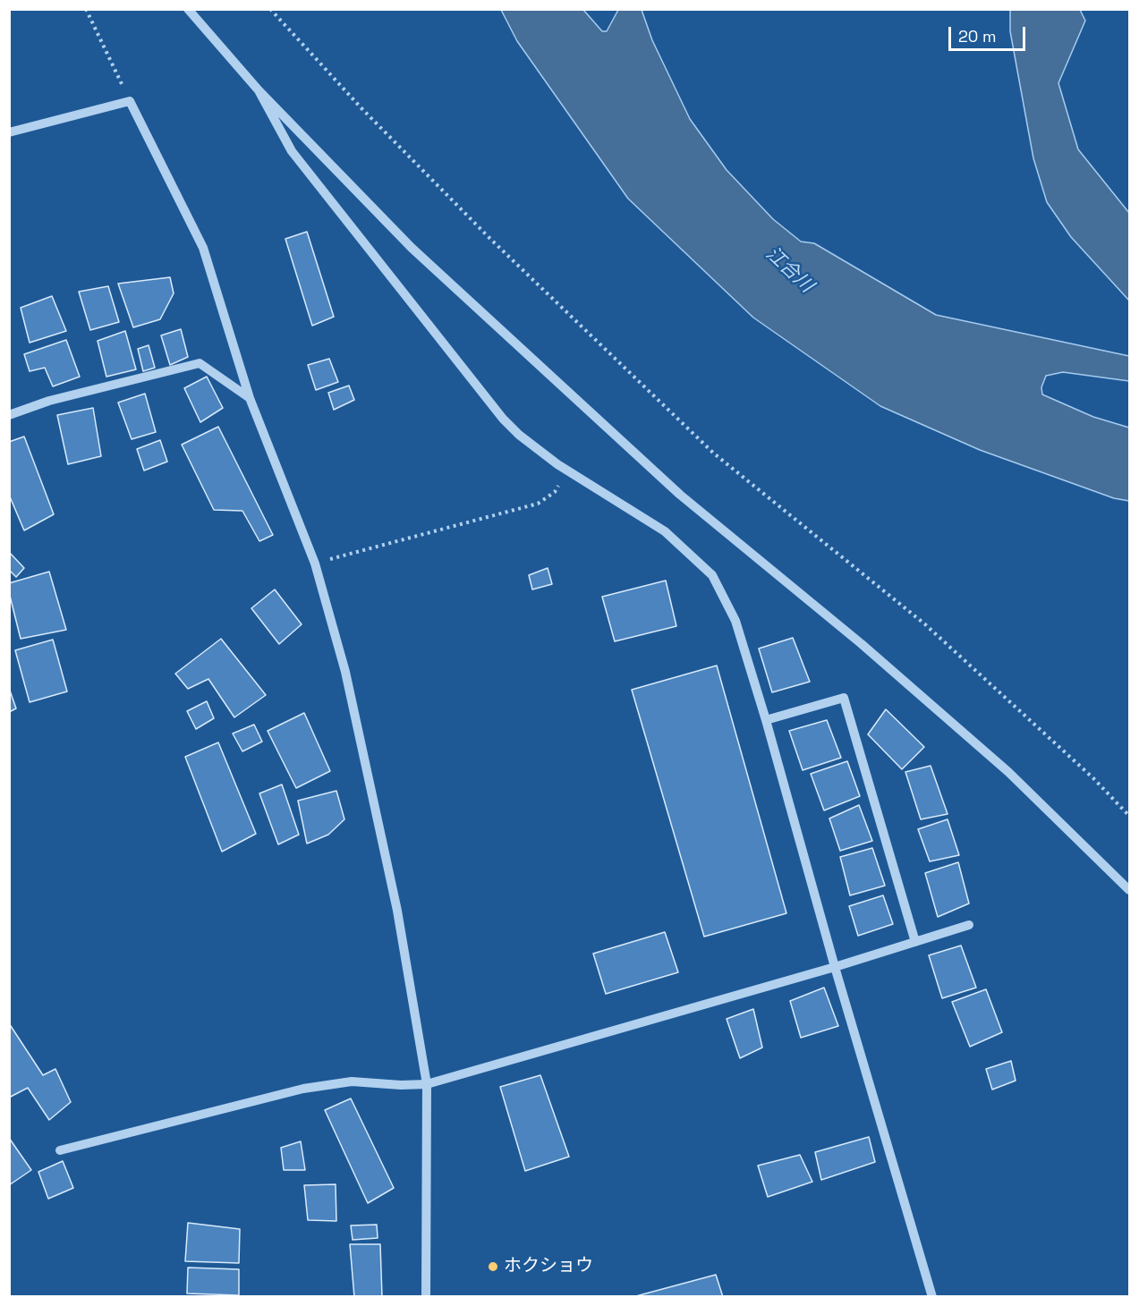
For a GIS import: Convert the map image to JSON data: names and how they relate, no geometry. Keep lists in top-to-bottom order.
{
  "water": ["江合川"],
  "places": ["ホクショウ"],
  "scale_bar": "20 m"
}
